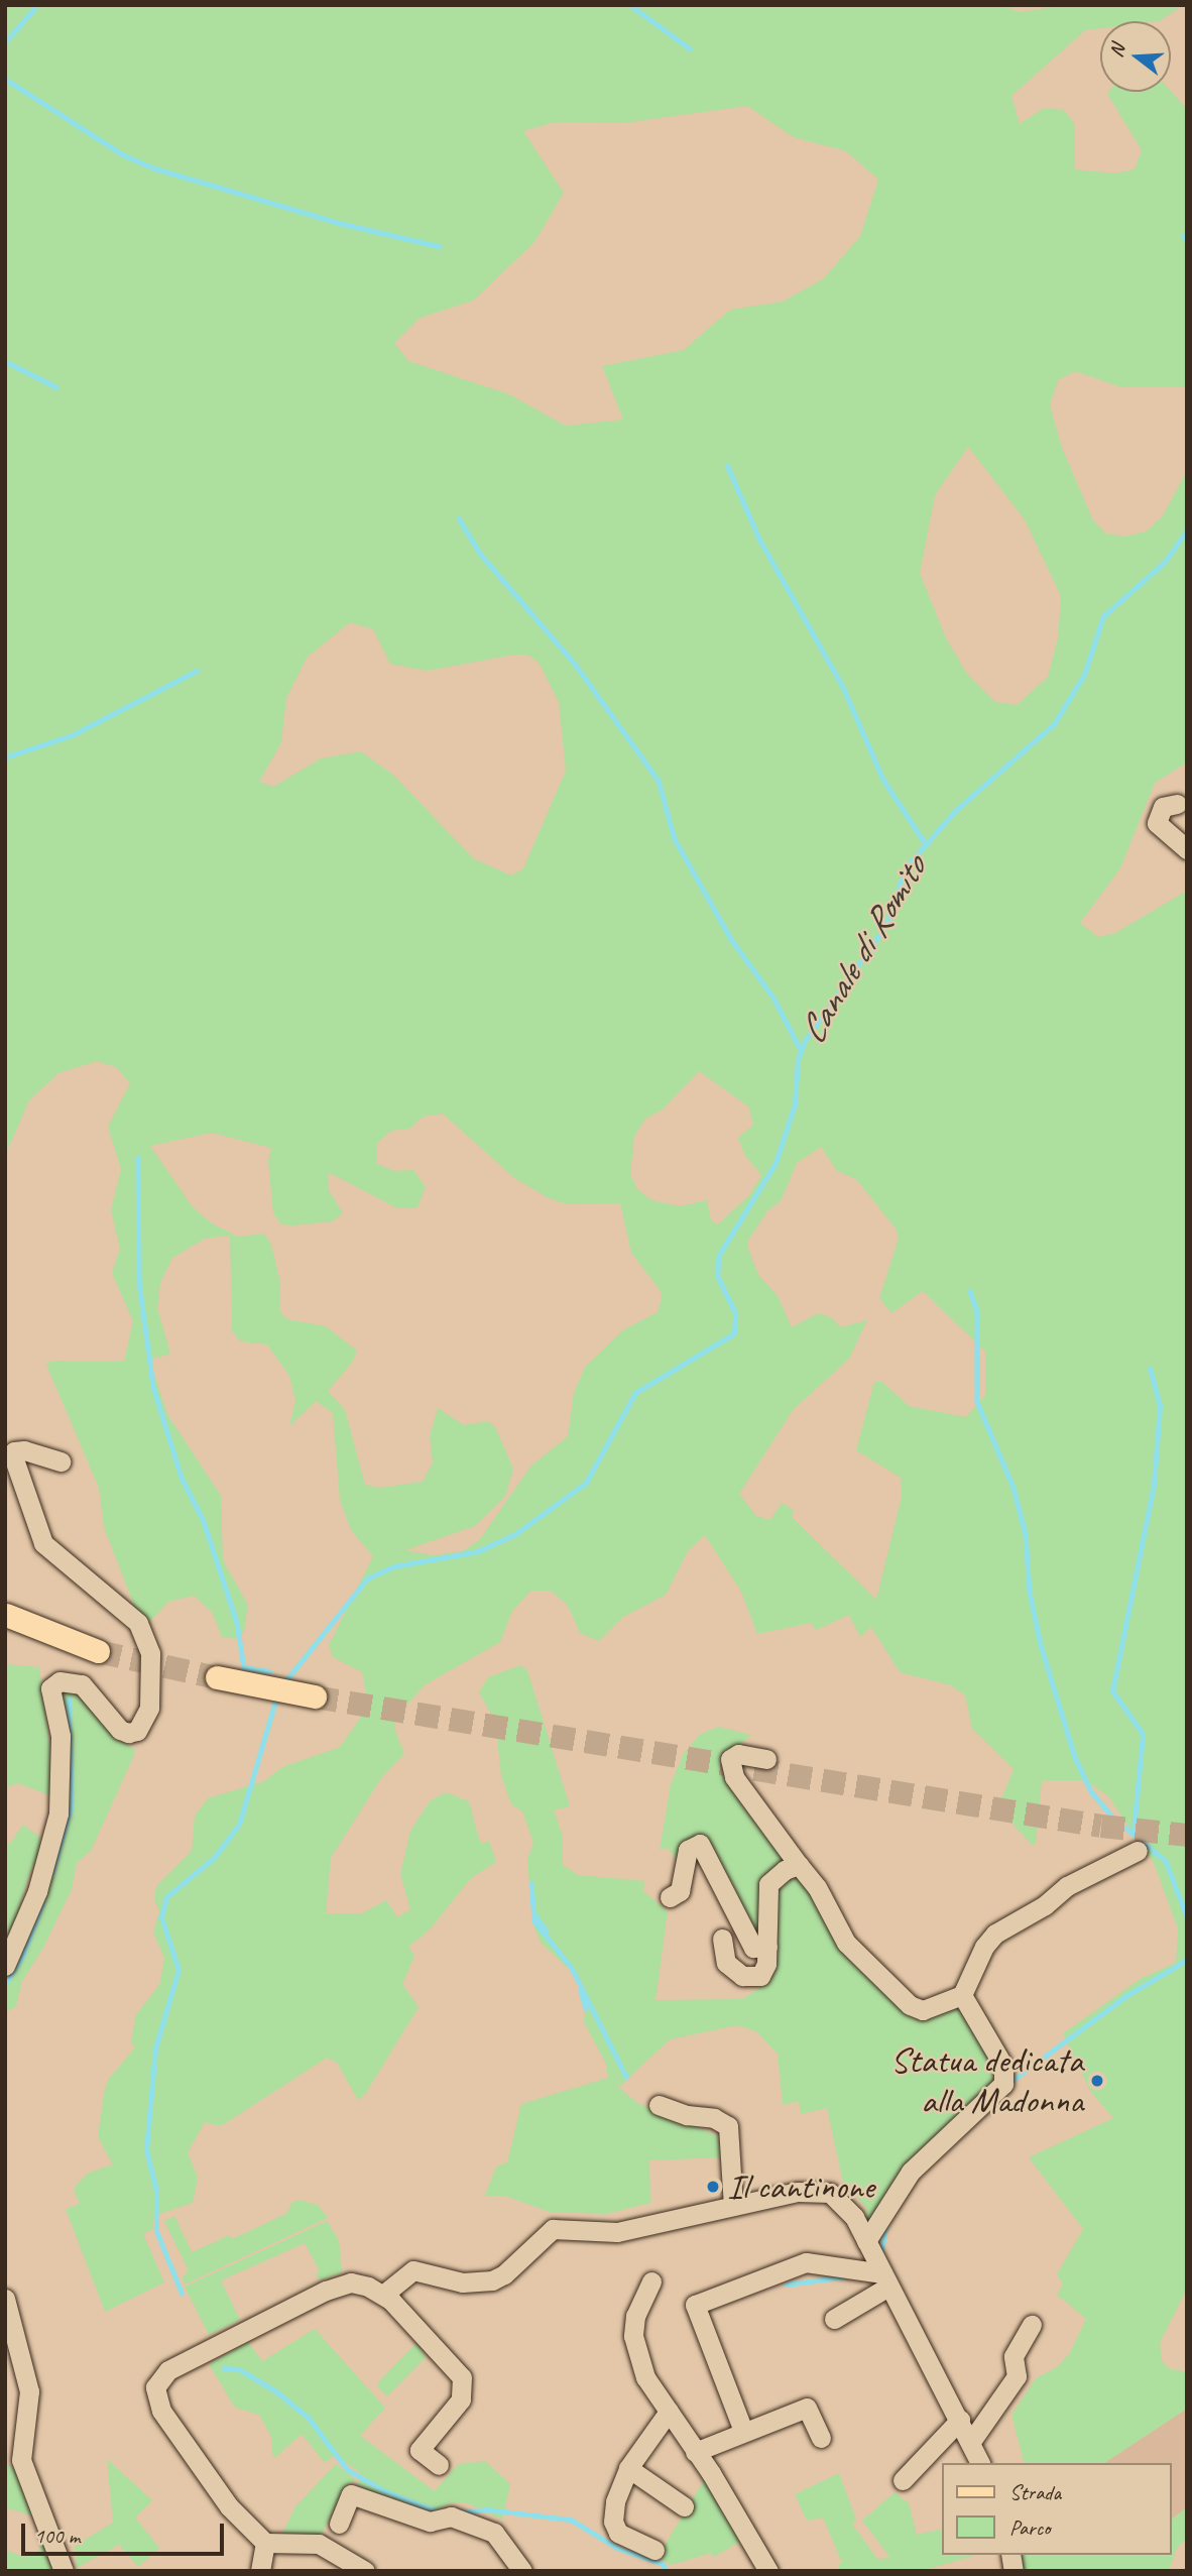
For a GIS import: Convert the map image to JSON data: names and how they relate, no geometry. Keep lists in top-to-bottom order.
{
  "water": ["Canale di Romito"],
  "places": ["Statua dedicata alla Madonna", "Il cantinone"],
  "legend": ["Strada", "Parco"],
  "scale_bar": "100 m",
  "north": "left"
}
